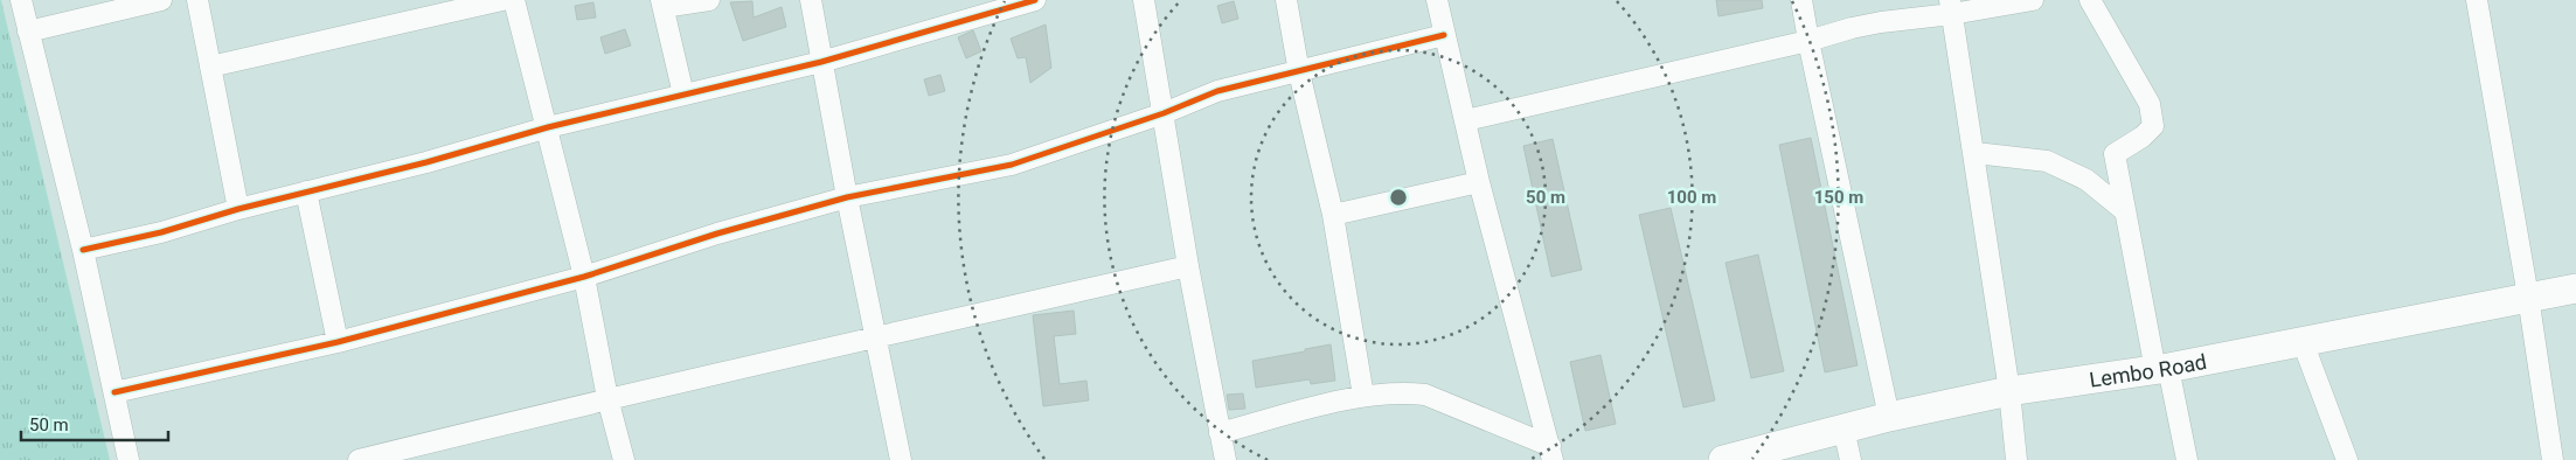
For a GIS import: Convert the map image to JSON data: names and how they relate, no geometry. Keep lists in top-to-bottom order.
{
  "streets": {
    "street": ["Lembo Road"]
  },
  "scale_bar": "50 m",
  "rings": ["50 m", "100 m", "150 m"]
}
